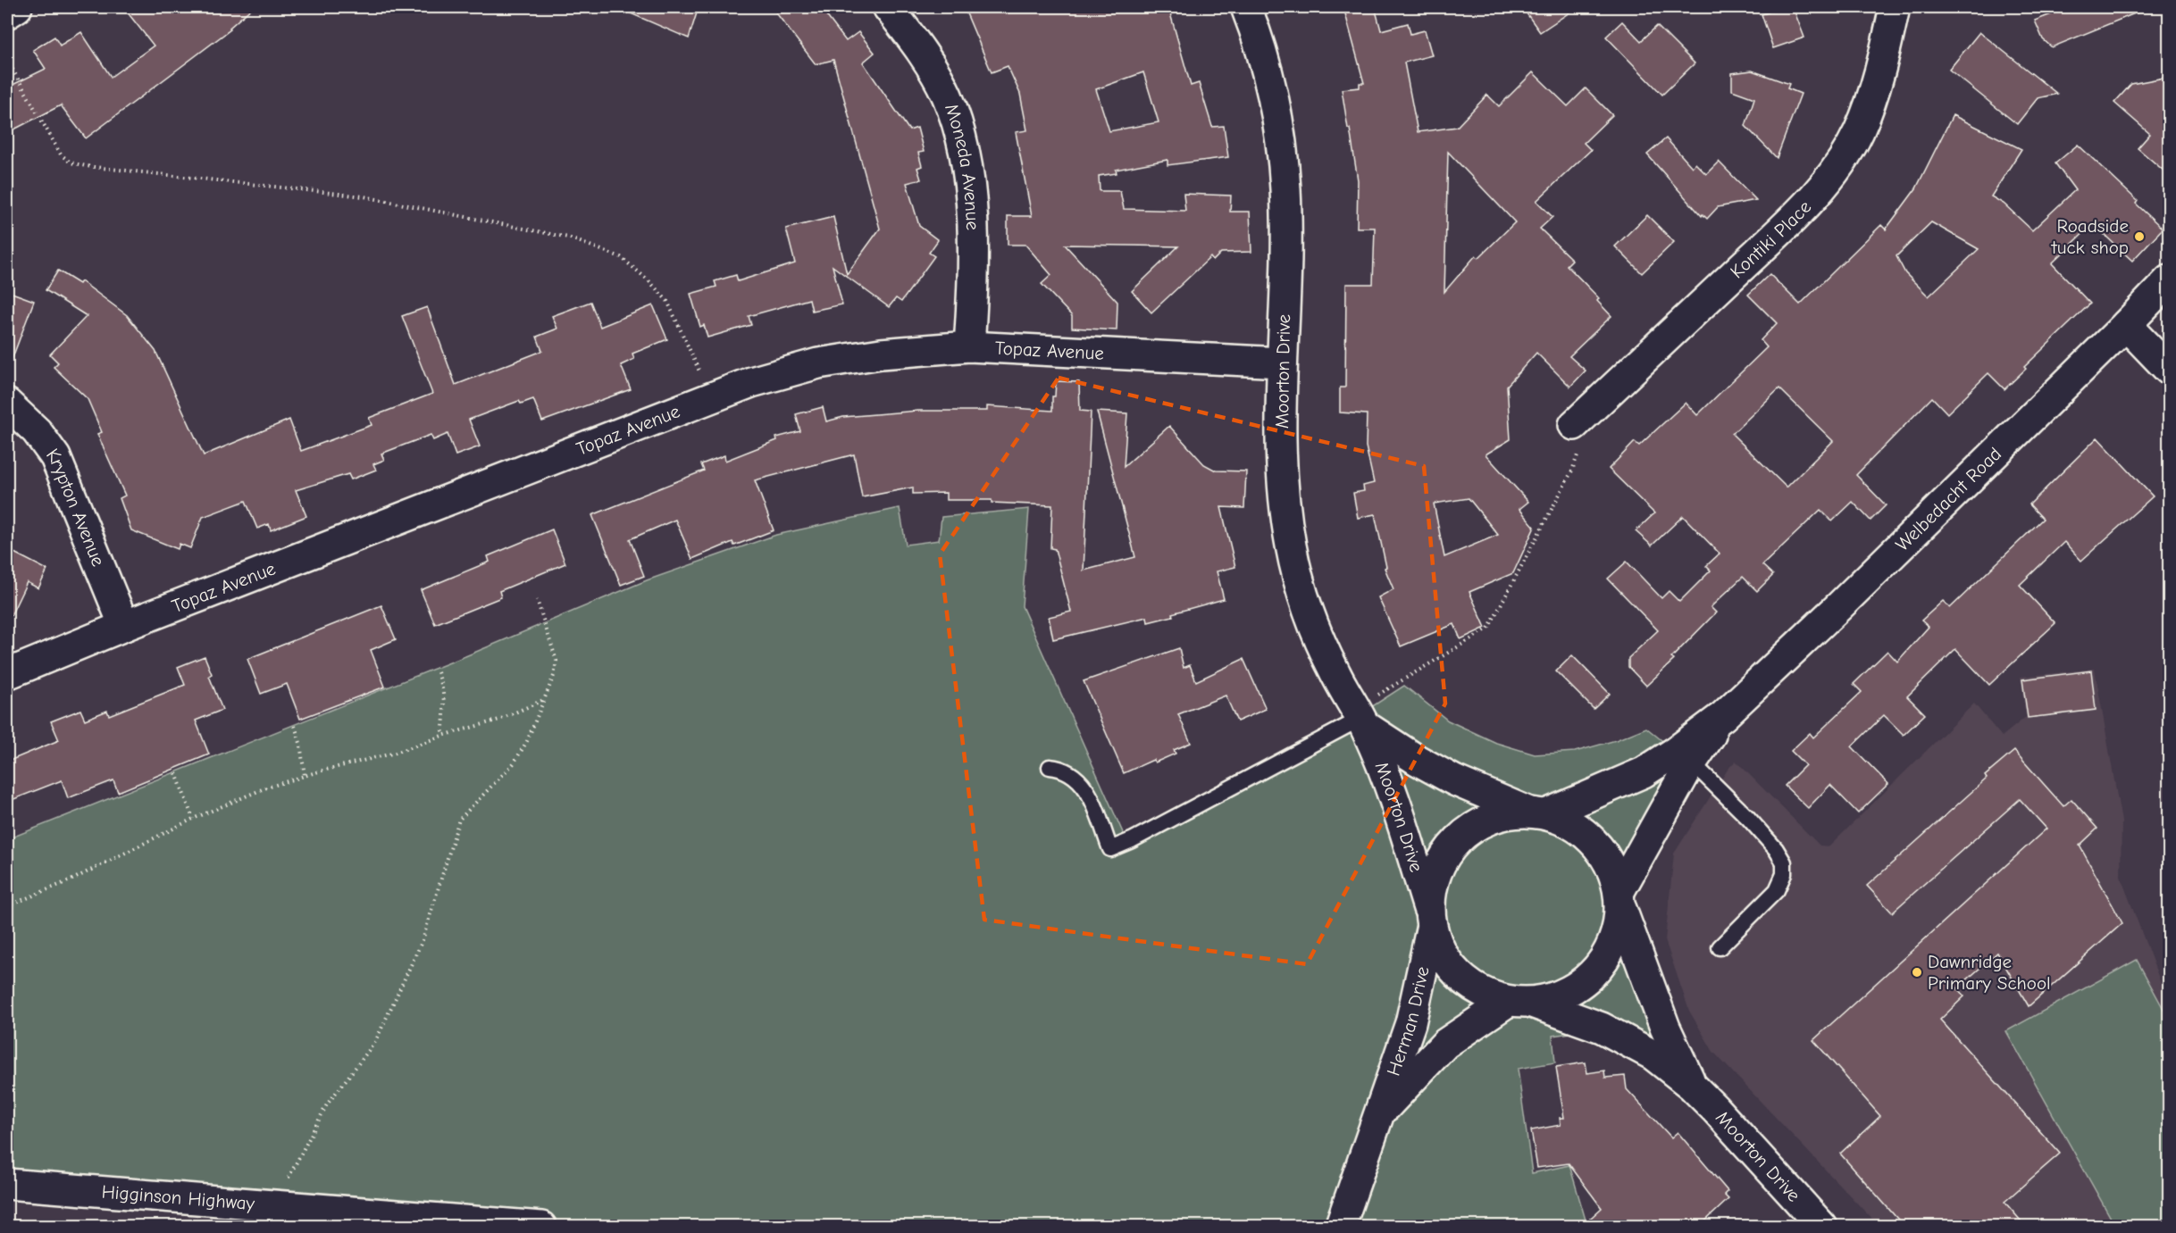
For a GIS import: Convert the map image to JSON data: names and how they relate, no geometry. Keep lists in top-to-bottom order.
{
  "streets": {
    "main road": [
      "Moneda Avenue",
      "Kontiki Place",
      "Topaz Avenue",
      "Moorton Drive",
      "Welbedacht Road",
      "Krypton Avenue",
      "Herman Drive",
      "Higginson Highway"
    ]
  },
  "crossings": [
    ["Moneda Avenue", "Topaz Avenue"],
    ["Topaz Avenue", "Moorton Drive"],
    ["Topaz Avenue", "Krypton Avenue"],
    ["Moorton Drive", "Welbedacht Road"],
    ["Moorton Drive", "Herman Drive"],
    ["Welbedacht Road", "Herman Drive"]
  ],
  "places": ["Roadside tuck shop", "Dawnridge Primary School"]
}
